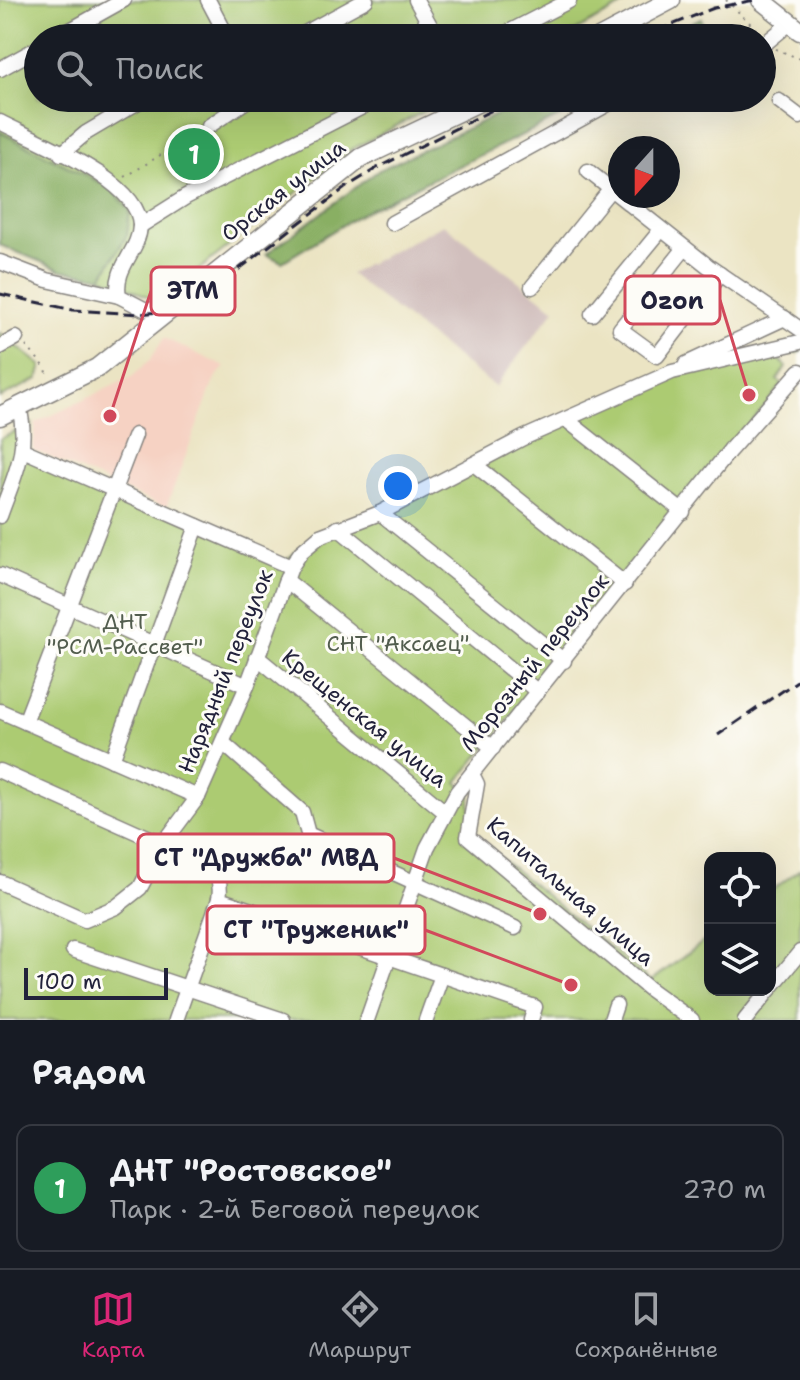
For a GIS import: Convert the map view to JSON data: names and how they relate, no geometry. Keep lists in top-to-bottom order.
{
  "streets": {
    "main road": ["Орская улица"],
    "street": [
      "Морозный переулок",
      "Нарядный переулок",
      "Крещенская улица",
      "Капитальная улица"
    ]
  },
  "crossings": [
    ["Морозный переулок", "Крещенская улица"],
    ["Морозный переулок", "Капитальная улица"],
    ["Нарядный переулок", "Крещенская улица"]
  ],
  "parks": ["ДНТ \"РСМ-Рассвет\"", "СНТ \"Аксаец\""],
  "places": [
    "Ozon",
    "ЭТМ",
    "СТ \"Дружба\" МВД",
    "СТ \"Труженик\""
  ],
  "scale_bar": "100 m",
  "north": "bottom",
  "page": {
    "search": "Поиск",
    "pins": "1",
    "scale": "100 m",
    "heading": "Рядом",
    "list": [
      {
        "mark": "1",
        "name": "ДНТ \"Ростовское\"",
        "note": "Парк · 2-й Беговой переулок",
        "value": "270 m"
      }
    ],
    "nav": ["Карта", "Маршрут", "Сохранённые"]
  }
}
